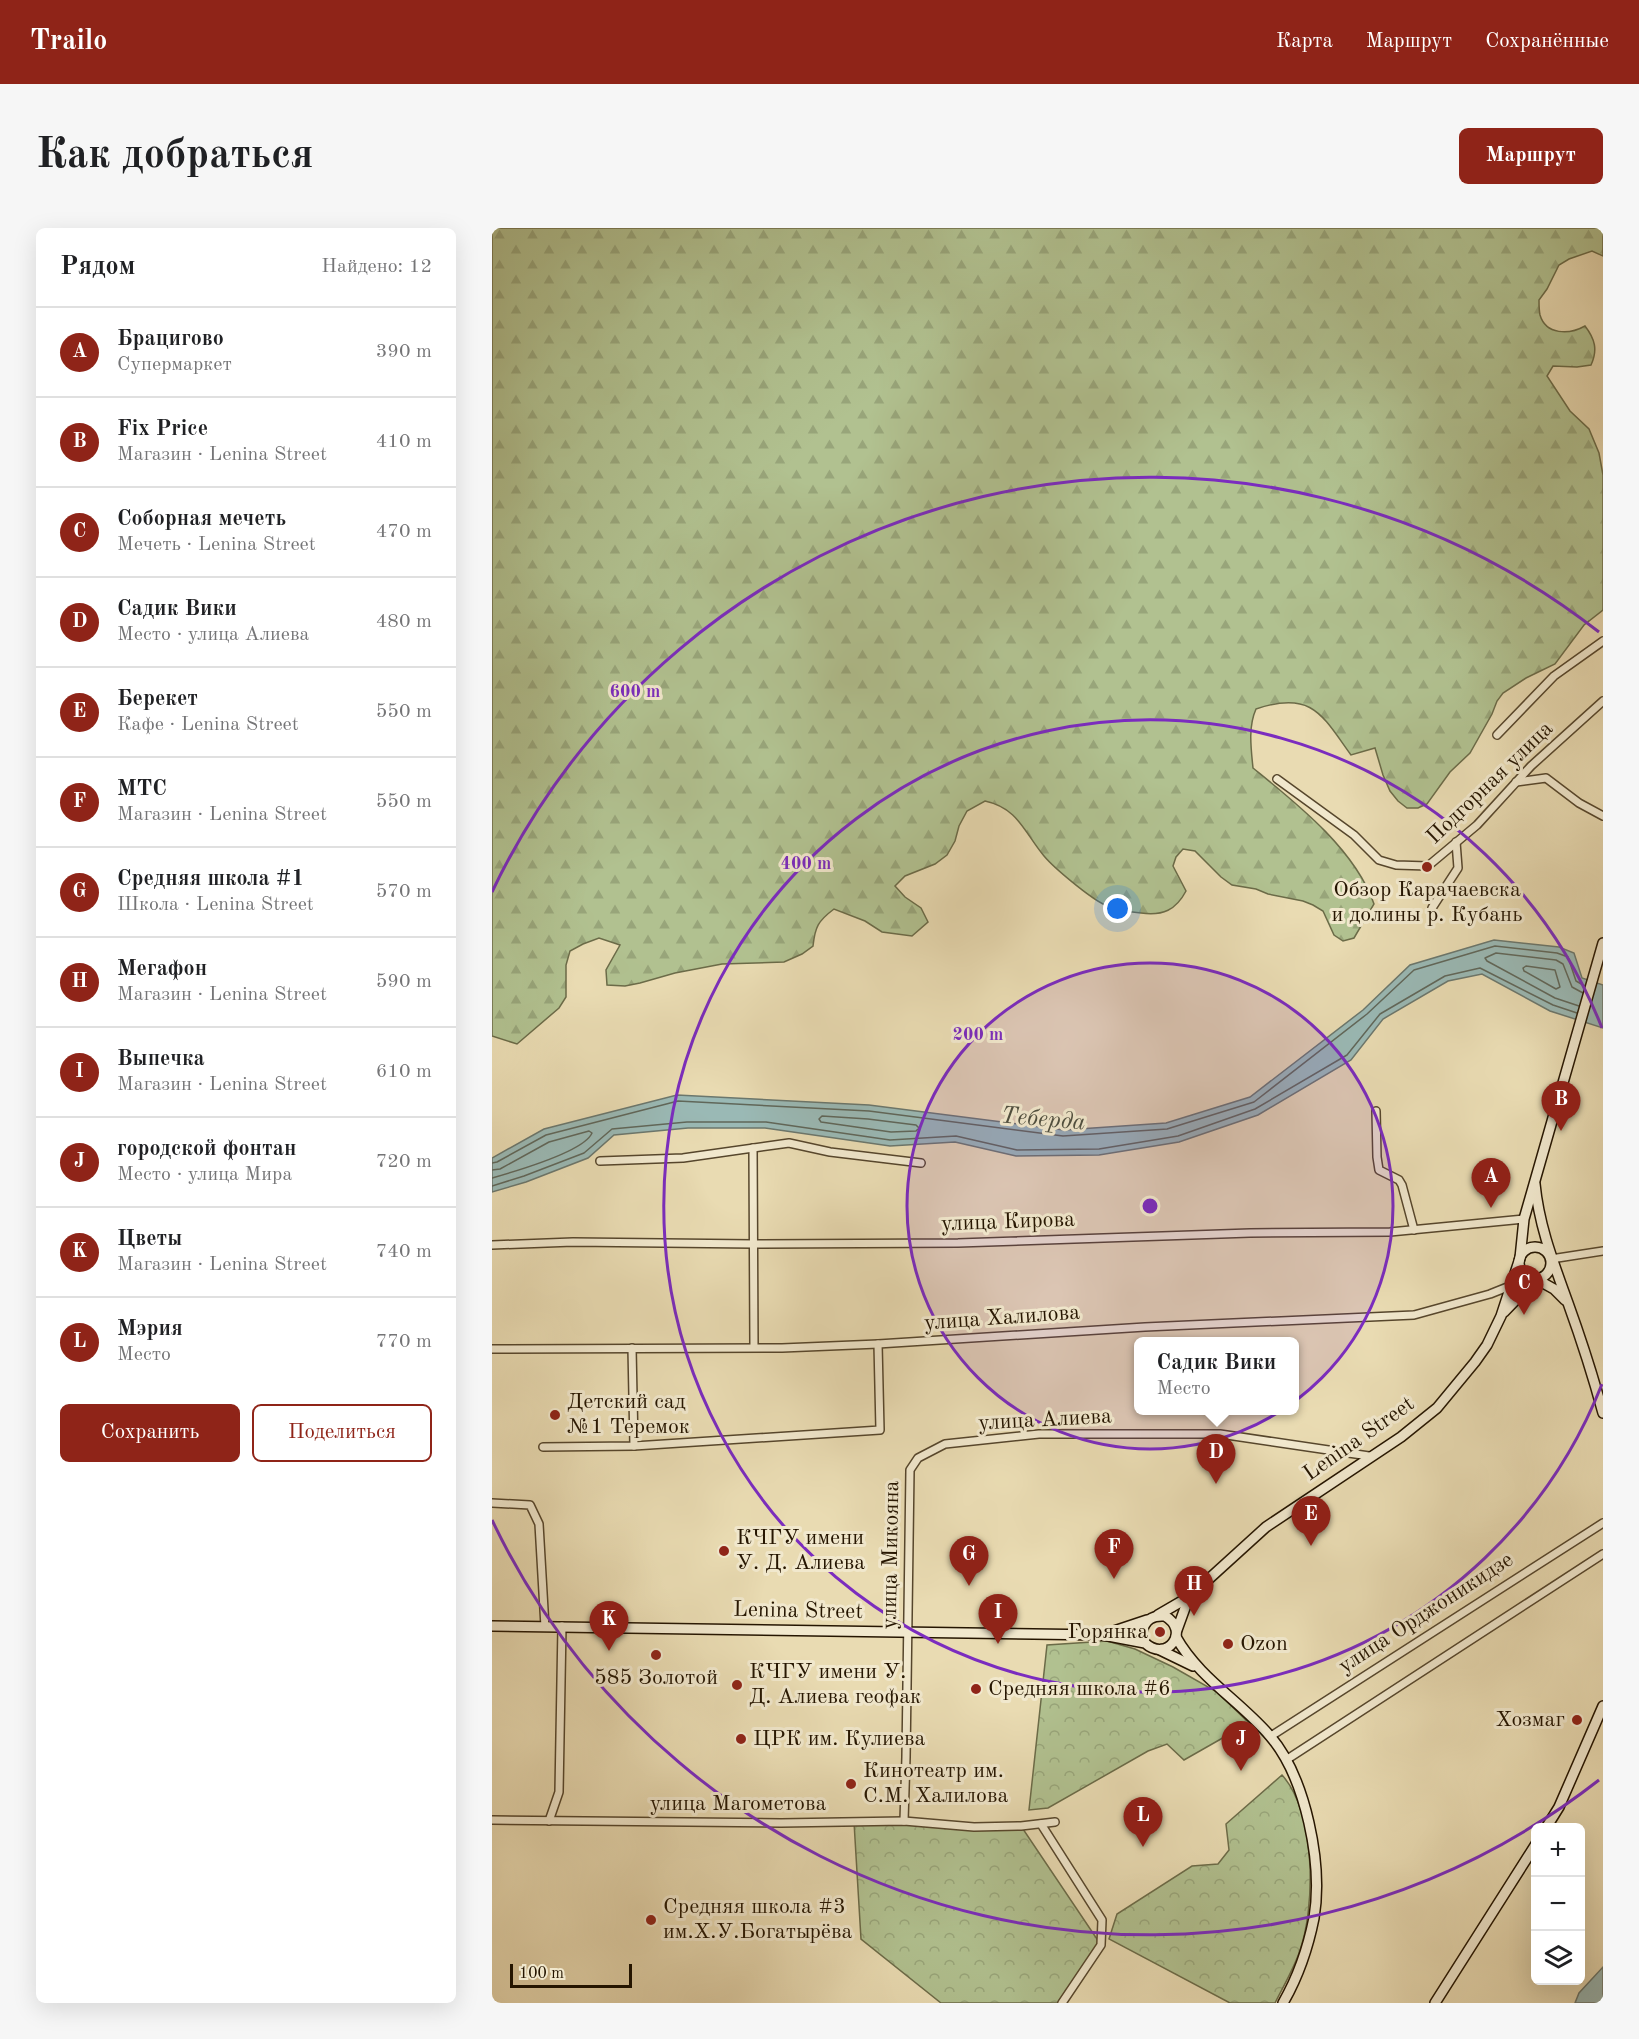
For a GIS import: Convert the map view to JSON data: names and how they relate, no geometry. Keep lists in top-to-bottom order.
{
  "streets": {
    "main road": ["Lenina Street"],
    "street": [
      "Подгорная улица",
      "улица Кирова",
      "улица Халилова",
      "улица Алиева",
      "улица Микояна",
      "улица Орджоникидзе",
      "улица Магометова"
    ]
  },
  "crossings": [
    ["улица Кирова", "Lenina Street"],
    ["улица Халилова", "Lenina Street"],
    ["улица Алиева", "Lenina Street"],
    ["улица Алиева", "улица Микояна"],
    ["Lenina Street", "улица Микояна"],
    ["улица Микояна", "улица Магометова"]
  ],
  "water": ["Теберда"],
  "places": [
    "Обзор Карачаевска и долины р. Кубань",
    "Детский сад №1 Теремок",
    "КЧГУ имени У. Д. Алиева",
    "Горянка",
    "Ozon",
    "585 Золотой",
    "КЧГУ имени У. Д. Алиева геофак",
    "Средняя школа #6",
    "Хозмаг",
    "ЦРК им. Кулиева",
    "Кинотеатр им. С.М. Халилова",
    "Средняя школа #3 им.Х.У.Богатырёва"
  ],
  "scale_bar": "100 m",
  "page": {
    "header": "Trailo",
    "nav": ["Карта", "Маршрут", "Сохранённые"],
    "buttons": [
      "Маршрут",
      ["Сохранить", "Поделиться"]
    ],
    "title": "Как добраться",
    "heading": ["Рядом", "Найдено: 12"],
    "list": [
      {
        "mark": "A",
        "name": "Брацигово",
        "note": "Супермаркет",
        "value": "390 m"
      },
      {
        "mark": "B",
        "name": "Fix Price",
        "note": "Магазин · Lenina Street",
        "value": "410 m"
      },
      {
        "mark": "C",
        "name": "Соборная мечеть",
        "note": "Мечеть · Lenina Street",
        "value": "470 m"
      },
      {
        "mark": "D",
        "name": "Садик Вики",
        "note": "Место · улица Алиева",
        "value": "480 m"
      },
      {
        "mark": "E",
        "name": "Берекет",
        "note": "Кафе · Lenina Street",
        "value": "550 m"
      },
      {
        "mark": "F",
        "name": "МТС",
        "note": "Магазин · Lenina Street",
        "value": "550 m"
      },
      {
        "mark": "G",
        "name": "Средняя школа #1",
        "note": "Школа · Lenina Street",
        "value": "570 m"
      },
      {
        "mark": "H",
        "name": "Мегафон",
        "note": "Магазин · Lenina Street",
        "value": "590 m"
      },
      {
        "mark": "I",
        "name": "Выпечка",
        "note": "Магазин · Lenina Street",
        "value": "610 m"
      },
      {
        "mark": "J",
        "name": "городской фонтан",
        "note": "Место · улица Мира",
        "value": "720 m"
      },
      {
        "mark": "K",
        "name": "Цветы",
        "note": "Магазин · Lenina Street",
        "value": "740 m"
      },
      {
        "mark": "L",
        "name": "Мэрия",
        "note": "Место",
        "value": "770 m"
      }
    ],
    "pins": [
      "B",
      "A",
      "C",
      "D",
      "E",
      "F",
      "G",
      "H",
      "I",
      "K",
      "J",
      "L"
    ],
    "popup": ["Садик Вики", "Место"],
    "map_buttons": ["+", "−"],
    "scale": "100 m"
  },
  "rings": ["600 m", "400 m", "200 m"]
}
